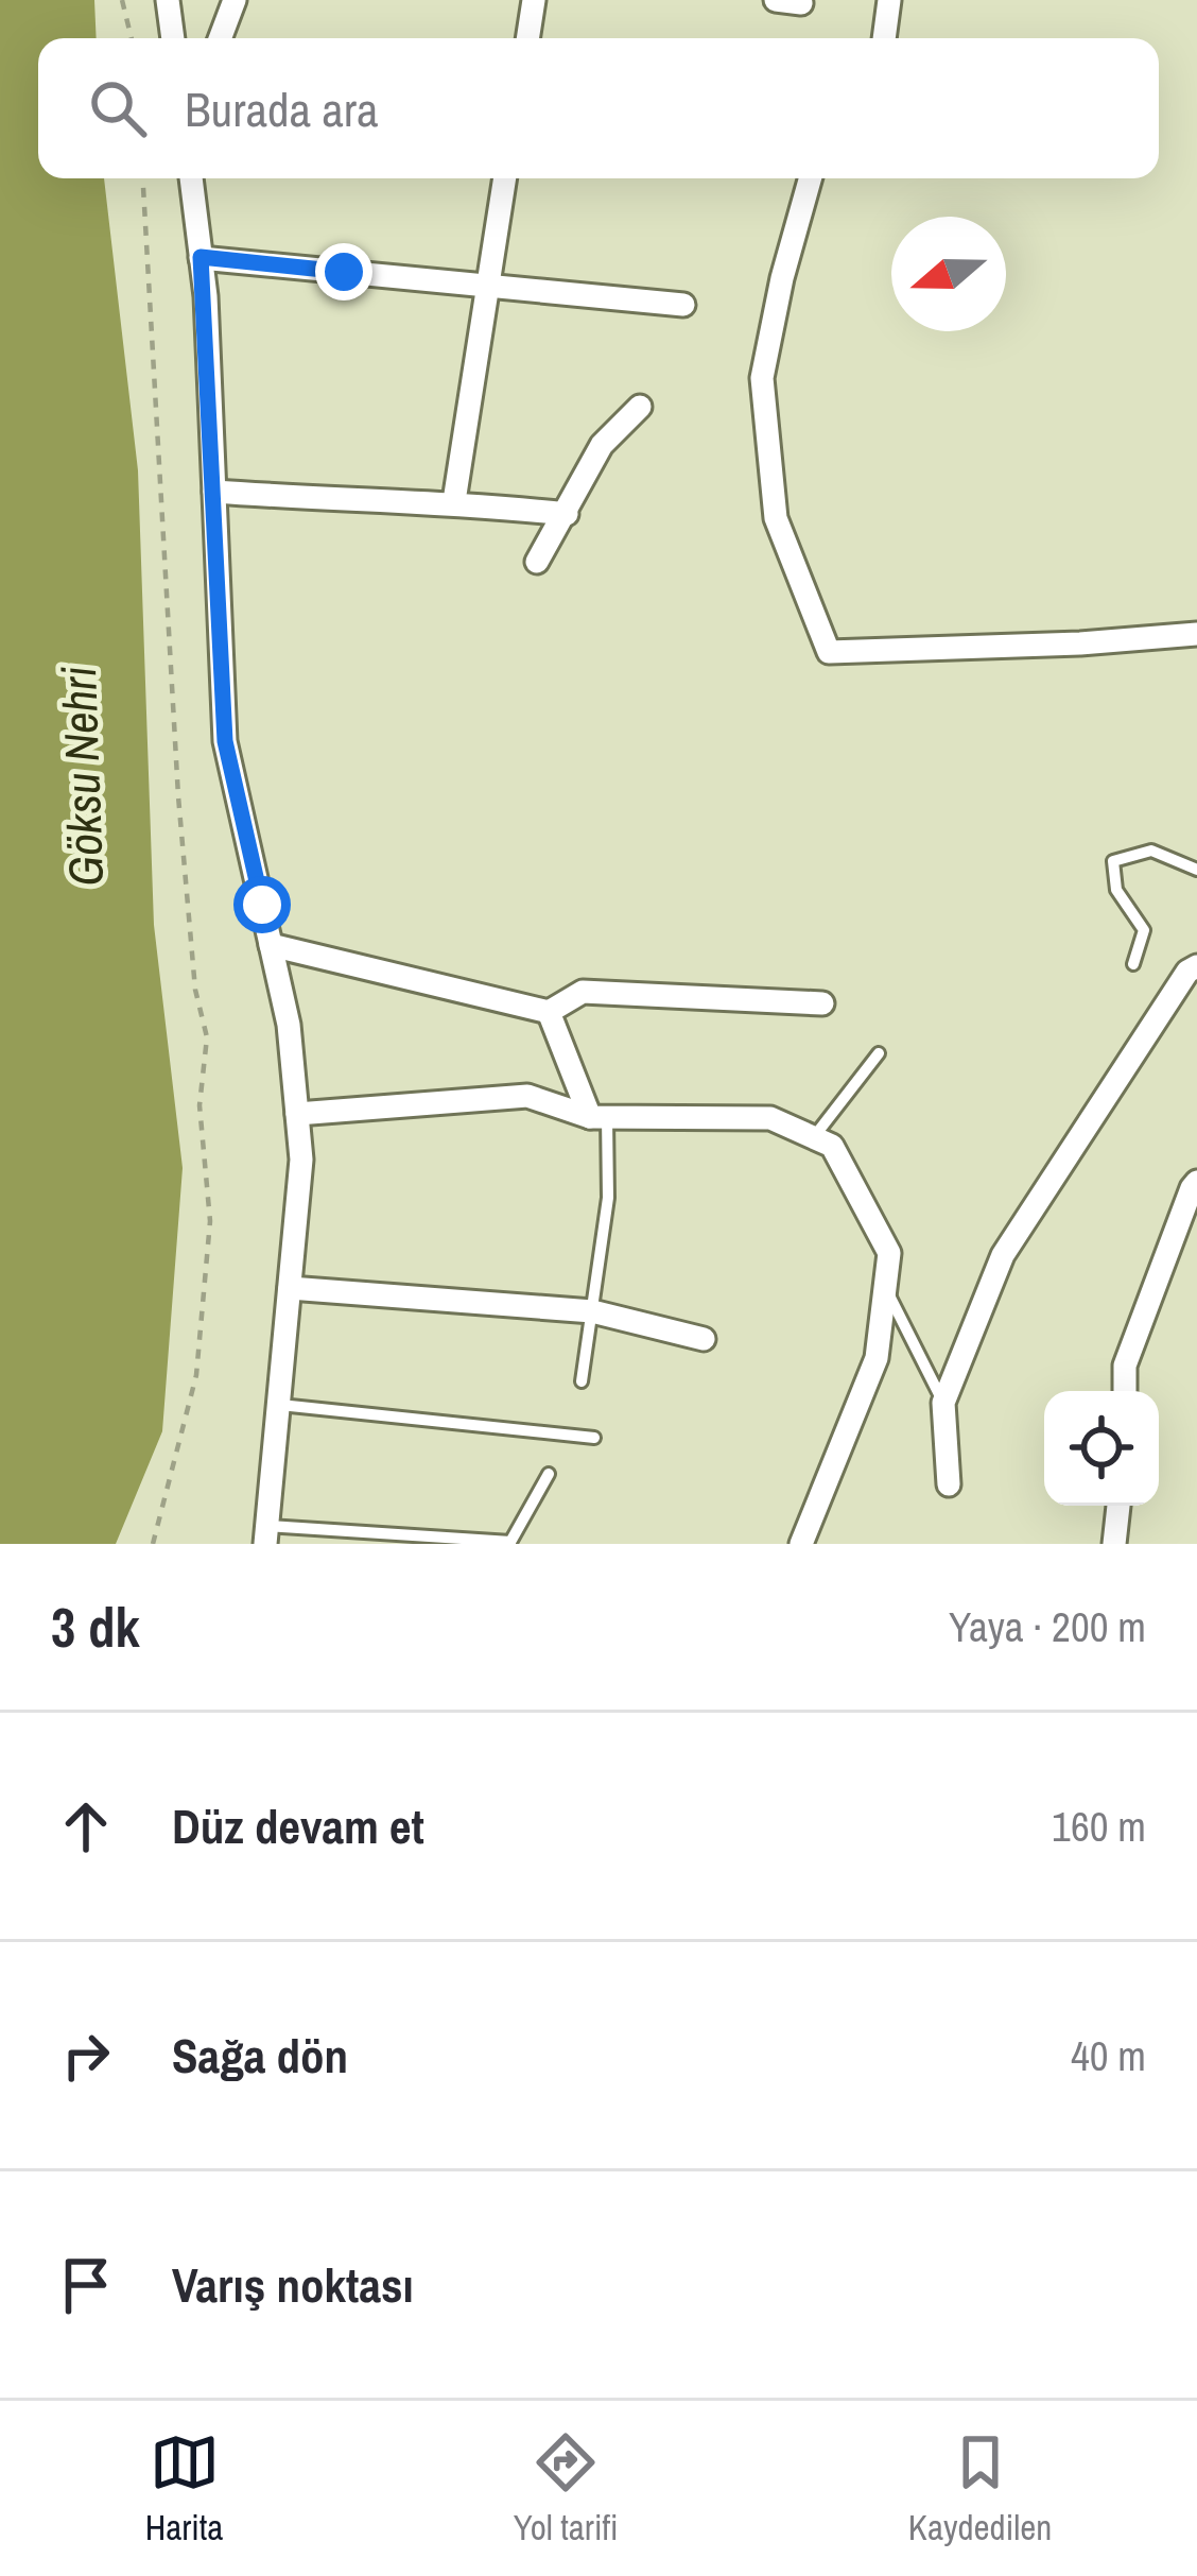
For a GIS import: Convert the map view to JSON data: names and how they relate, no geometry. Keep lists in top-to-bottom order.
{
  "water": ["Göksu Nehri"],
  "north": "left",
  "page": {
    "search": "Burada ara",
    "heading": ["3 dk", "Yaya · 200 m"],
    "list": [
      ["Düz devam et", "160 m"],
      ["Sağa dön", "40 m"],
      "Varış noktası"
    ],
    "nav": ["Harita", "Yol tarifi", "Kaydedilen"]
  }
}
